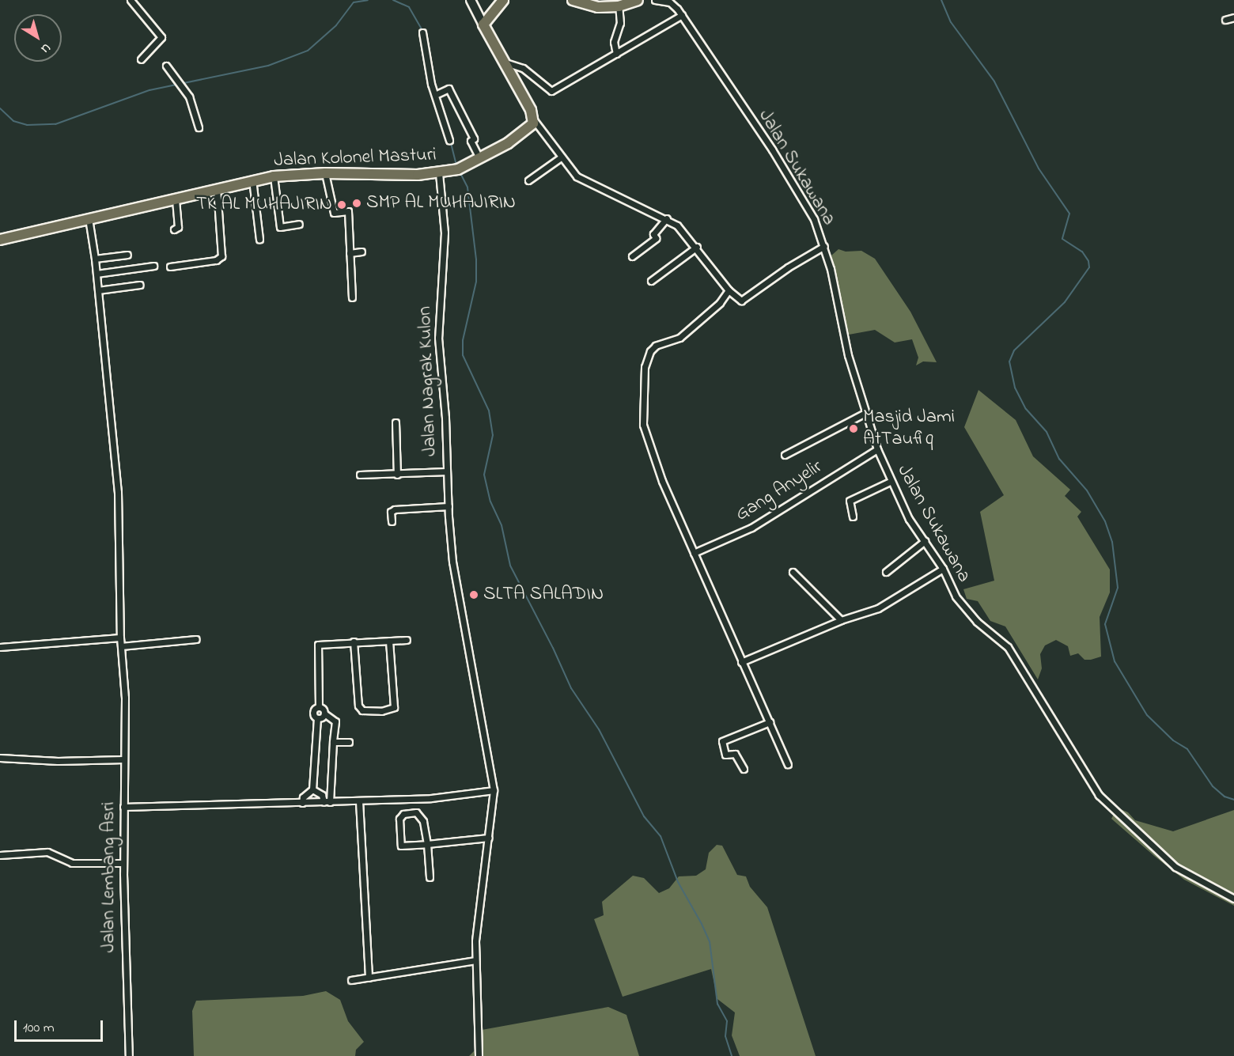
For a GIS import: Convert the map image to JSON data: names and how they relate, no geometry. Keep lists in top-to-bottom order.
{
  "streets": {
    "main road": ["Jalan Kolonel Masturi"],
    "street": [
      "Jalan Sukawana",
      "Jalan Nagrak Kulon",
      "Gang Anyelir",
      "Jalan Lembang Asri"
    ]
  },
  "crossings": [
    ["Jalan Kolonel Masturi", "Jalan Nagrak Kulon"],
    ["Jalan Kolonel Masturi", "Jalan Lembang Asri"],
    ["Jalan Sukawana", "Gang Anyelir"]
  ],
  "places": [
    "SMP AL MUHAJIRIN",
    "TK AL MUHAJIRIN",
    "Masjid Jami AtTaufiq",
    "SLTA SALADIN"
  ],
  "scale_bar": "100 m",
  "north": "bottom right"
}
